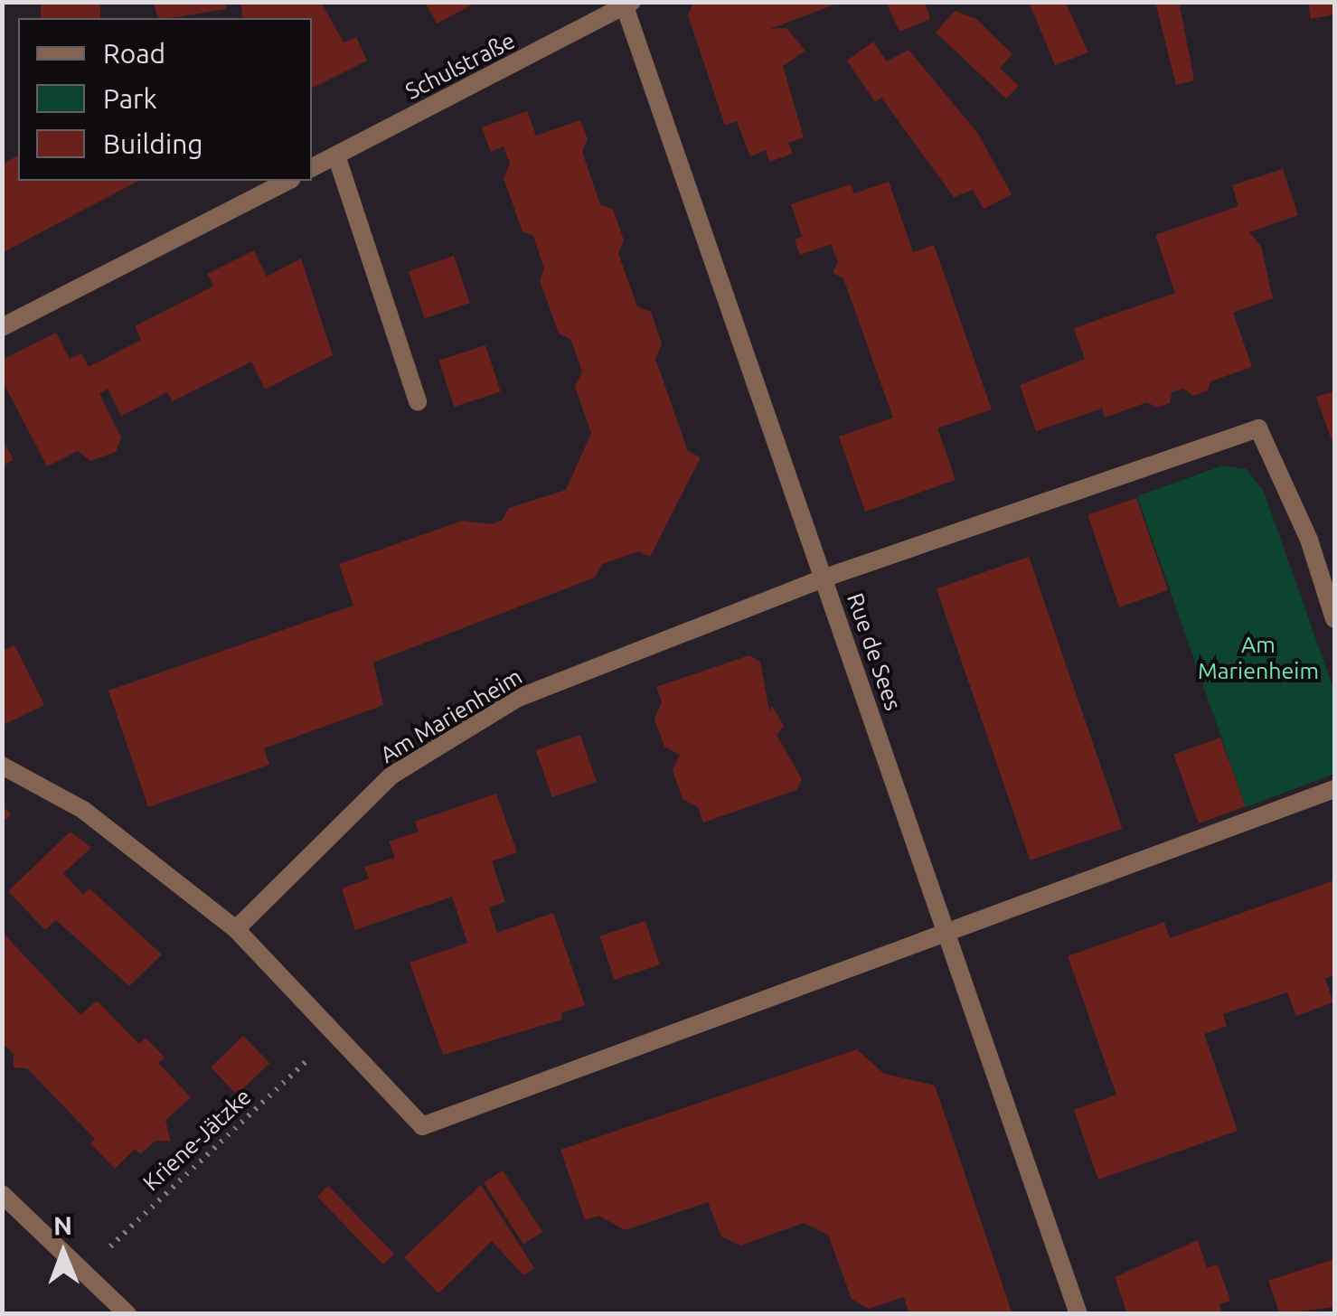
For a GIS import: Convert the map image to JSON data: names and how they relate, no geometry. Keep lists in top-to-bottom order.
{
  "streets": {
    "street": ["Schulstraße", "Rue de Sees", "Am Marienheim"],
    "path": ["Kriene-Jätzke"]
  },
  "crossings": [
    ["Schulstraße", "Rue de Sees"],
    ["Rue de Sees", "Am Marienheim"]
  ],
  "parks": ["Am Marienheim"],
  "legend": ["Road", "Park", "Building"],
  "north": "top"
}
